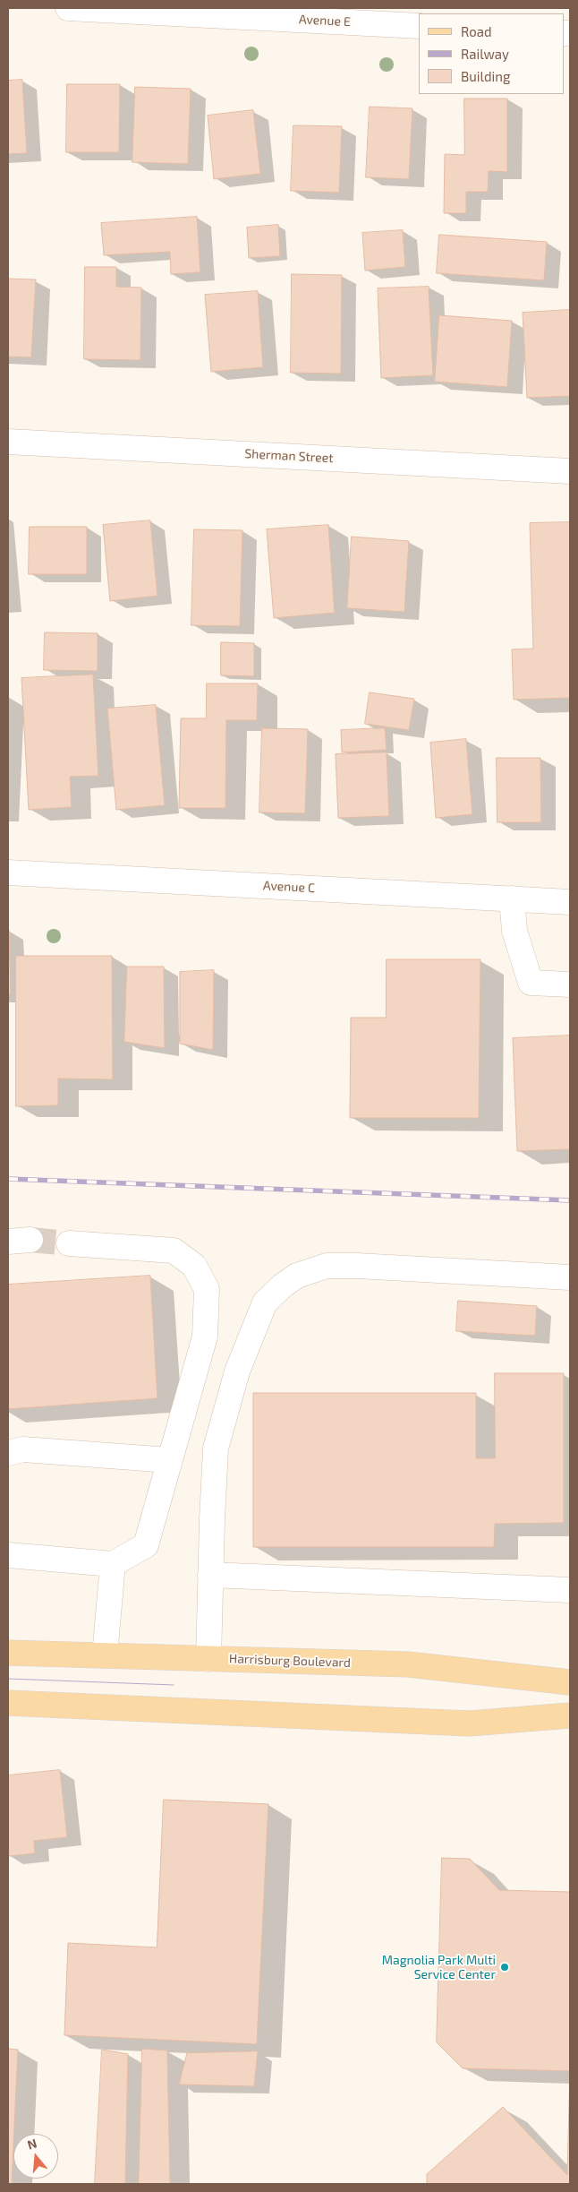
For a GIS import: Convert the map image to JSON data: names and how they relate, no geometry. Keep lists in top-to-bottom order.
{
  "streets": {
    "main road": ["Harrisburg Boulevard"],
    "street": ["Avenue E", "Sherman Street", "Avenue C"]
  },
  "places": ["Magnolia Park Multi Service Center"],
  "legend": ["Road", "Railway", "Building"],
  "north": "top"
}
